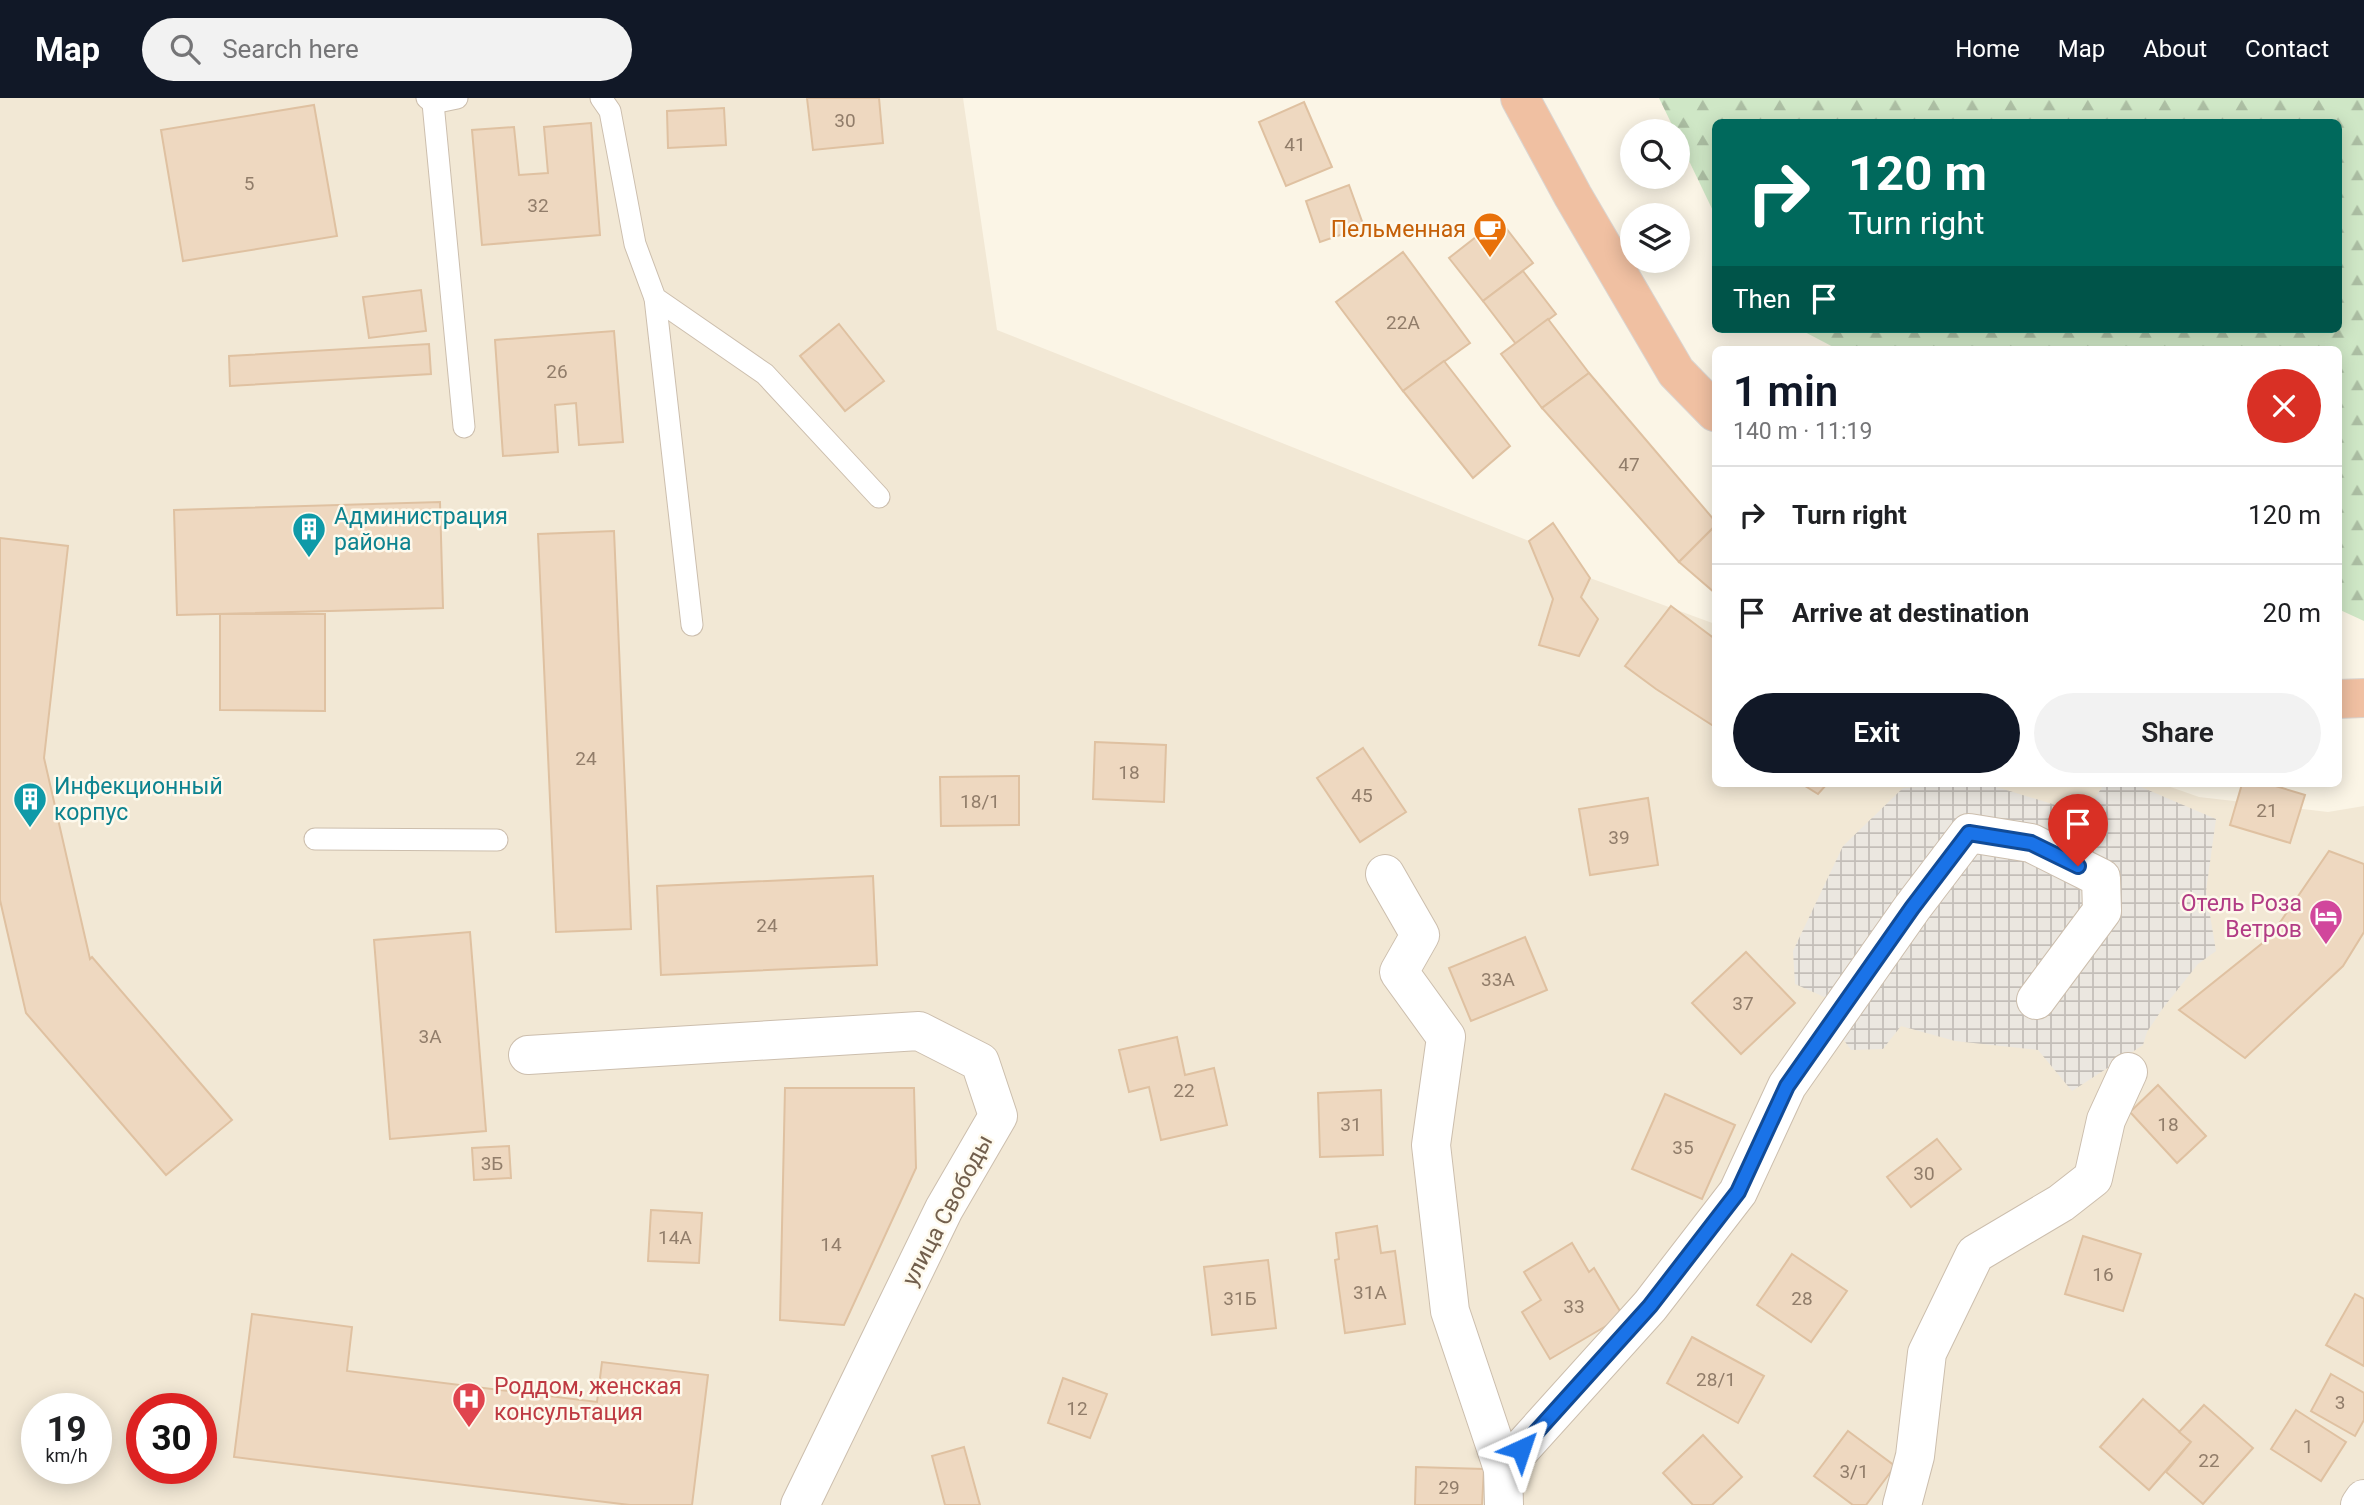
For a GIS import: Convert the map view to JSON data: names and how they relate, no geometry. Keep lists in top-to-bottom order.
{
  "streets": {
    "street": ["улица Свободы"]
  },
  "places": {
    "cafe": ["Пельменная"],
    "building": ["Администрация района", "Инфекционный корпус"],
    "hotel": ["Отель Роза Ветров"],
    "hospital": ["Роддом, женская консультация"]
  },
  "house_numbers": [
    "30",
    "41",
    "5",
    "32",
    "22А",
    "26",
    "47",
    "24",
    "18",
    "45",
    "18/1",
    "21",
    "39",
    "24",
    "33А",
    "37",
    "3А",
    "22",
    "31",
    "18",
    "35",
    "3Б",
    "30",
    "14А",
    "14",
    "16",
    "31А",
    "31Б",
    "28",
    "33",
    "28/1",
    "3",
    "12",
    "1",
    "22",
    "3/1",
    "29"
  ],
  "page": {
    "header": "Map",
    "search": "Search here",
    "nav": [
      "Home",
      "Map",
      "About",
      "Contact"
    ],
    "turn": ["120 m", "Turn right"],
    "then": "Then",
    "heading": ["1 min", "140 m · 11:19"],
    "list": [
      {
        "name": "Turn right",
        "value": "120 m"
      },
      {
        "name": "Arrive at destination",
        "value": "20 m"
      }
    ],
    "buttons": ["Exit", "Share"],
    "speed": "19 km/h",
    "limit": "30"
  }
}
